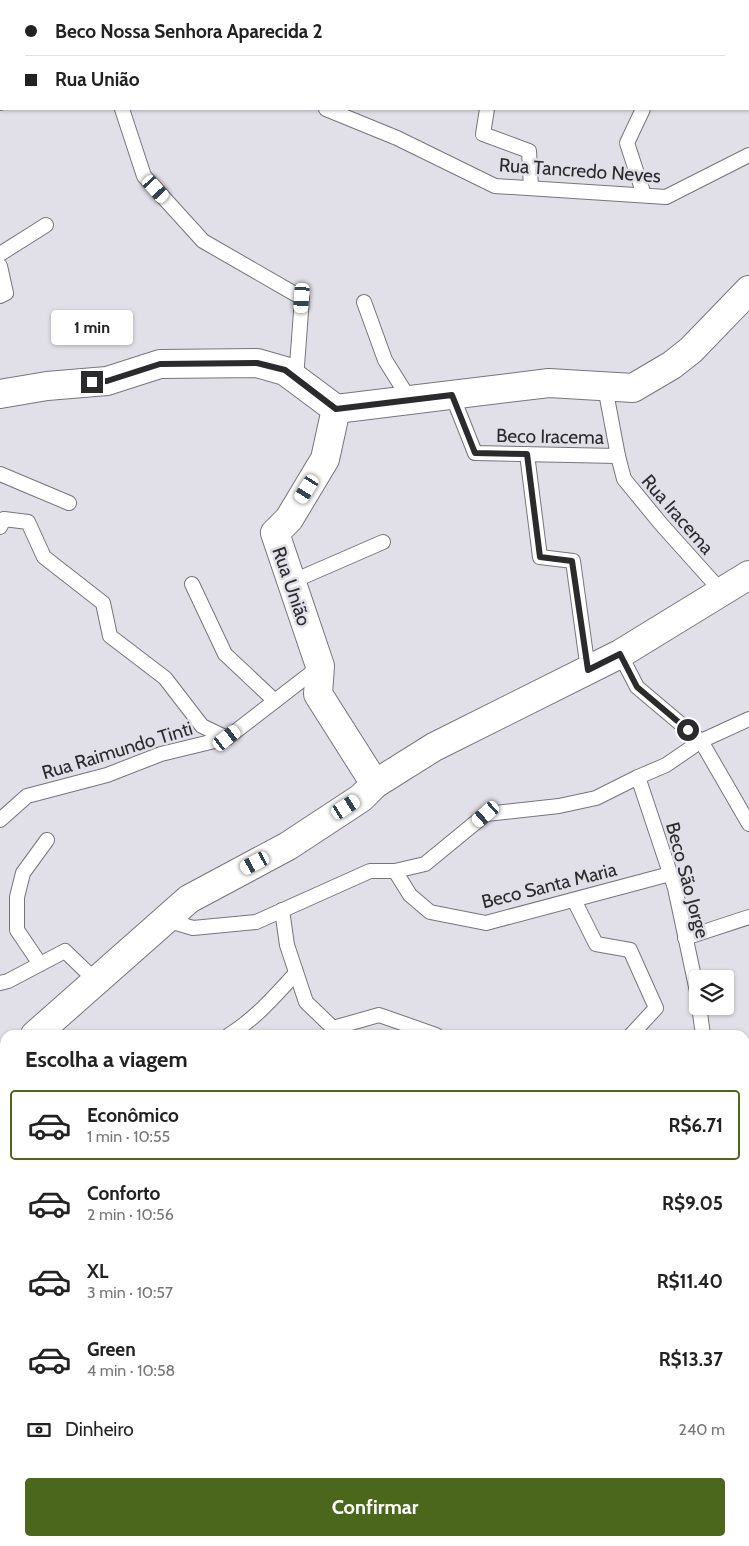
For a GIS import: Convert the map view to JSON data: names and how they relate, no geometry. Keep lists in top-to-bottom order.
{
  "streets": {
    "street": ["Rua União"],
    "lane": [
      "Rua Tancredo Neves",
      "Beco Iracema",
      "Rua Iracema",
      "Rua Raimundo Tinti",
      "Beco São Jorge",
      "Beco Santa Maria"
    ]
  },
  "crossings": [
    ["Beco Iracema", "Rua Iracema"],
    ["Rua União", "Rua Raimundo Tinti"],
    ["Beco São Jorge", "Beco Santa Maria"]
  ],
  "page": {
    "banner": ["Beco Nossa Senhora Aparecida 2", "Rua União"],
    "bubble": "1 min",
    "heading": "Escolha a viagem",
    "list": [
      {
        "name": "Econômico",
        "note": "1 min · 10:55",
        "value": "R$6.71"
      },
      {
        "name": "Conforto",
        "note": "2 min · 10:56",
        "value": "R$9.05"
      },
      {
        "name": "XL",
        "note": "3 min · 10:57",
        "value": "R$11.40"
      },
      {
        "name": "Green",
        "note": "4 min · 10:58",
        "value": "R$13.37"
      }
    ],
    "pay": ["Dinheiro", "240 m"],
    "buttons": "Confirmar"
  }
}
